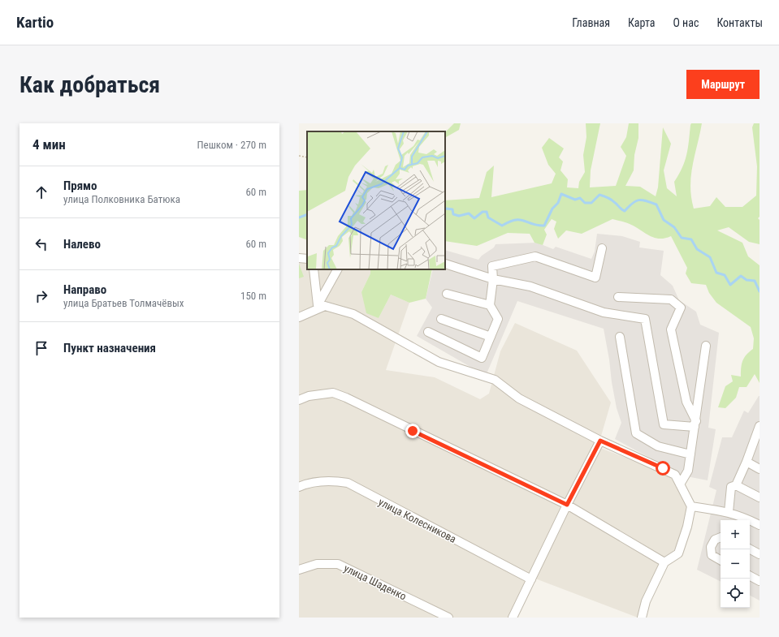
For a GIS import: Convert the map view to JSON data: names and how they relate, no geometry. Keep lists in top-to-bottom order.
{
  "streets": {
    "street": ["улица Колесникова", "улица Шаденко"]
  },
  "page": {
    "header": "Kartio",
    "nav": [
      "Главная",
      "Карта",
      "О нас",
      "Контакты"
    ],
    "buttons": "Маршрут",
    "title": "Как добраться",
    "heading": ["4 мин", "Пешком · 270 m"],
    "list": [
      ["Прямо", "улица Полковника Батюка", "60 m"],
      ["Налево", "60 m"],
      ["Направо", "улица Братьев Толмачёвых", "150 m"],
      "Пункт назначения"
    ],
    "map_buttons": ["+", "−"]
  }
}
